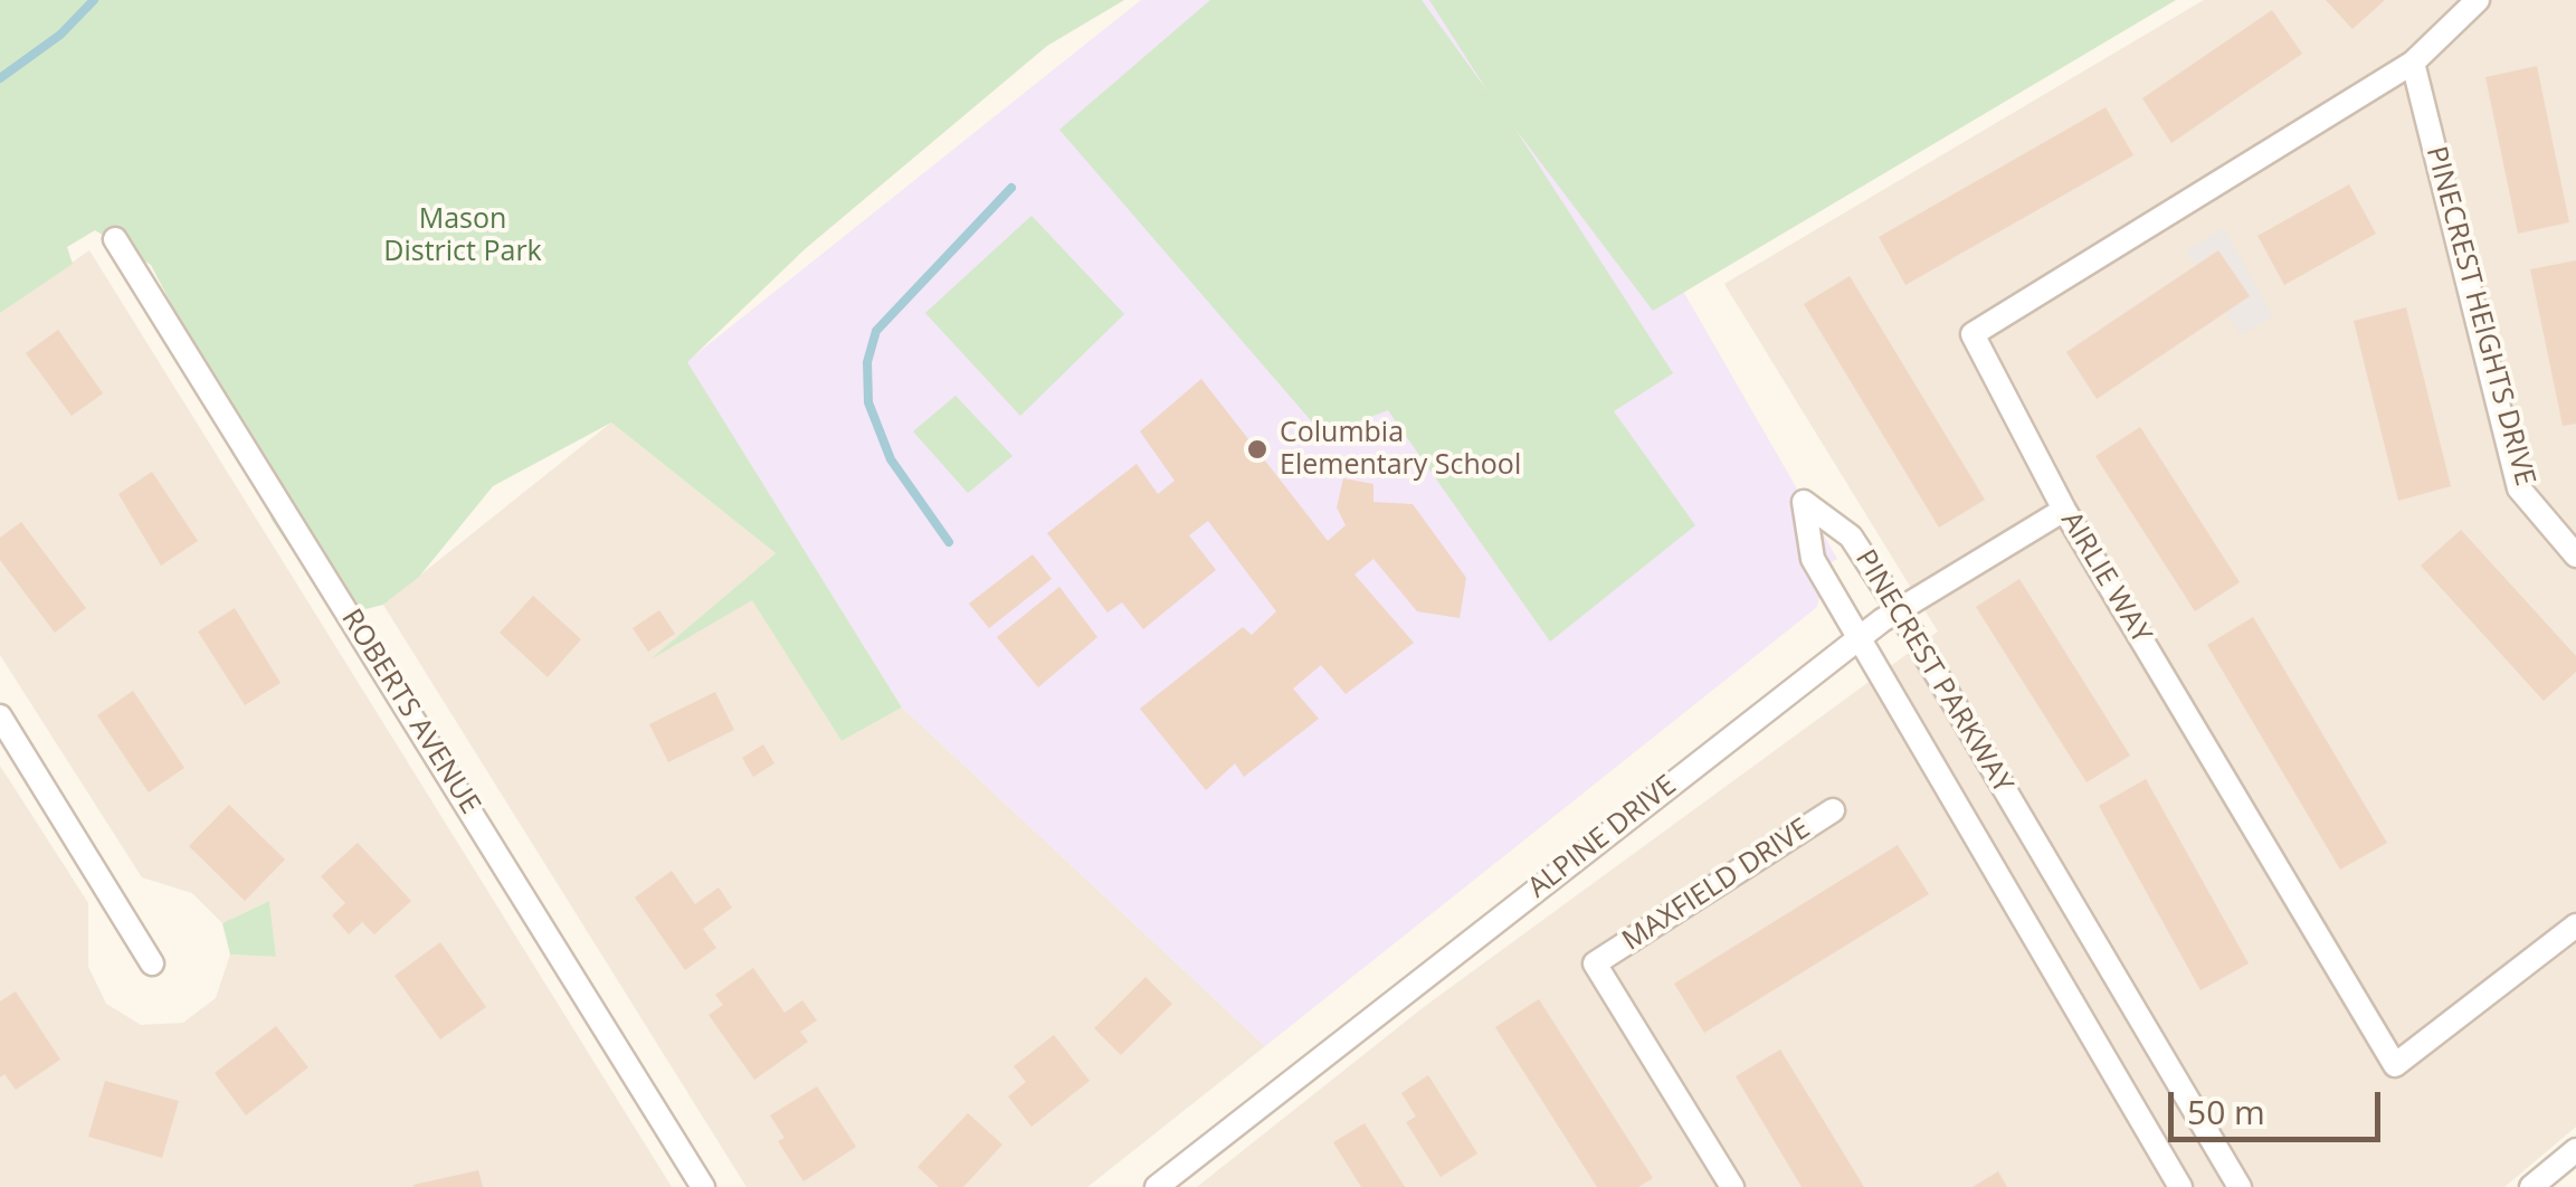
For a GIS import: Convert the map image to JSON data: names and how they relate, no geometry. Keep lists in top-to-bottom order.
{
  "streets": {
    "street": [
      "PINECREST HEIGHTS DRIVE",
      "AIRLIE WAY",
      "PINECREST PARKWAY",
      "ROBERTS AVENUE",
      "ALPINE DRIVE",
      "MAXFIELD DRIVE"
    ]
  },
  "crossings": [
    ["PINECREST HEIGHTS DRIVE", "AIRLIE WAY"],
    ["AIRLIE WAY", "ALPINE DRIVE"],
    ["PINECREST PARKWAY", "ALPINE DRIVE"]
  ],
  "parks": ["Mason District Park"],
  "places": ["Columbia Elementary School"],
  "scale_bar": "50 m"
}
